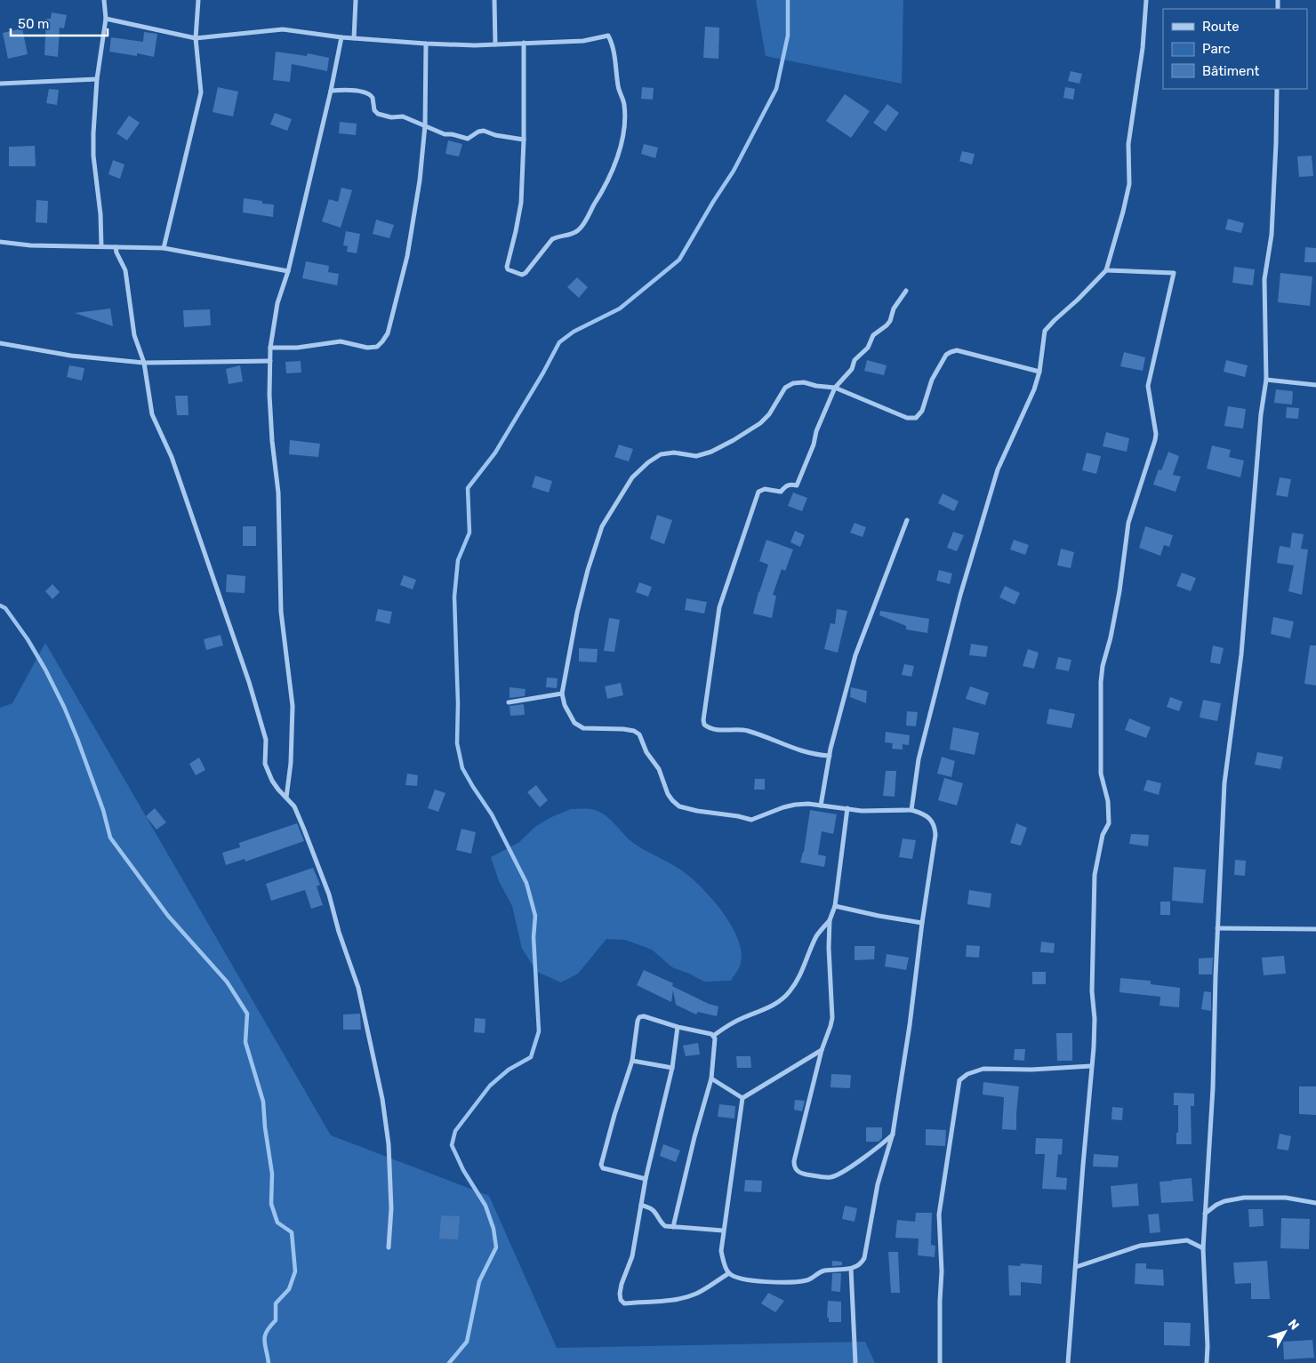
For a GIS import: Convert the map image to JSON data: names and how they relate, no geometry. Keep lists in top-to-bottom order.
{
  "legend": ["Route", "Parc", "Bâtiment"],
  "scale_bar": "50 m",
  "north": "top right"
}
